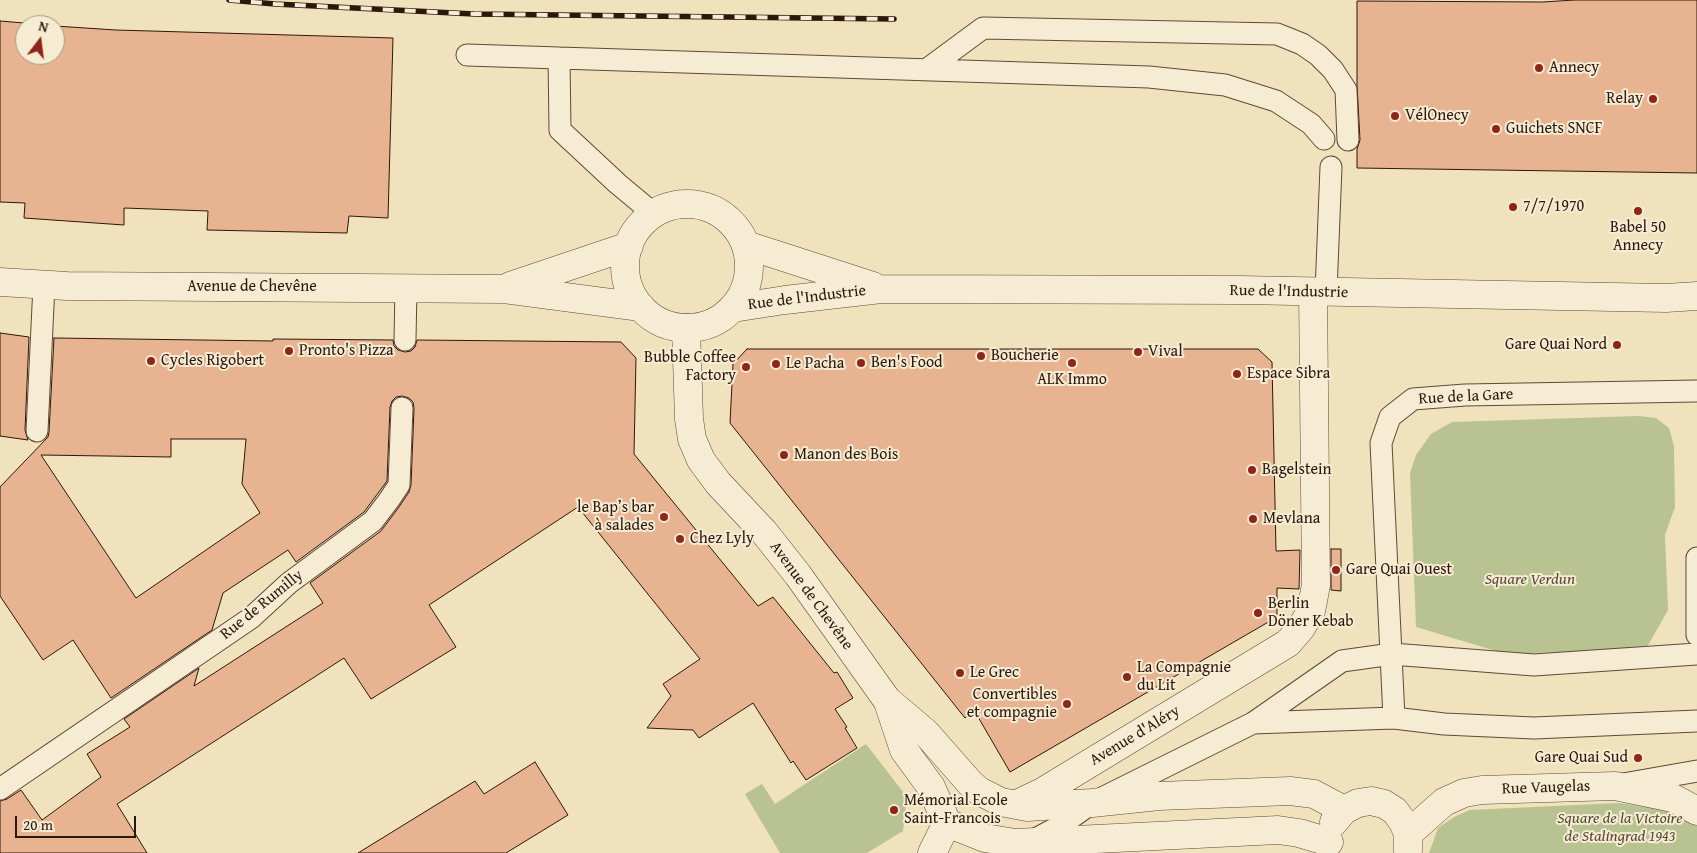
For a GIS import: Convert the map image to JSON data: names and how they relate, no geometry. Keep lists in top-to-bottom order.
{
  "streets": {
    "street": [
      "Avenue de Chevêne",
      "Rue de l'Industrie",
      "Avenue d'Aléry",
      "Rue Vaugelas"
    ],
    "lane": ["Rue de la Gare", "Rue de Rumilly"]
  },
  "crossings": [
    ["Avenue de Chevêne", "Rue de l'Industrie"],
    ["Avenue de Chevêne", "Avenue d'Aléry"],
    ["Rue de l'Industrie", "Avenue d'Aléry"]
  ],
  "parks": ["Square Verdun", "Square de la Victoire de Stalingrad 1943"],
  "places": [
    "Annecy",
    "Relay",
    "VélOnecy",
    "Guichets SNCF",
    "7/7/1970",
    "Babel 50 Annecy",
    "Gare Quai Nord",
    "Pronto's Pizza",
    "Vival",
    "Boucherie",
    "Cycles Rigobert",
    "Ben's Food",
    "ALK Immo",
    "Le Pacha",
    "Bubble Coffee Factory",
    "Espace Sibra",
    "Manon des Bois",
    "Bagelstein",
    "le Bap’s bar à salades",
    "Mevlana",
    "Chez Lyly",
    "Gare Quai Ouest",
    "Berlin Döner Kebab",
    "Le Grec",
    "La Compagnie du Lit",
    "Convertibles et compagnie",
    "Gare Quai Sud",
    "Mémorial Ecole Saint-Francois"
  ],
  "scale_bar": "20 m",
  "north": "top"
}
